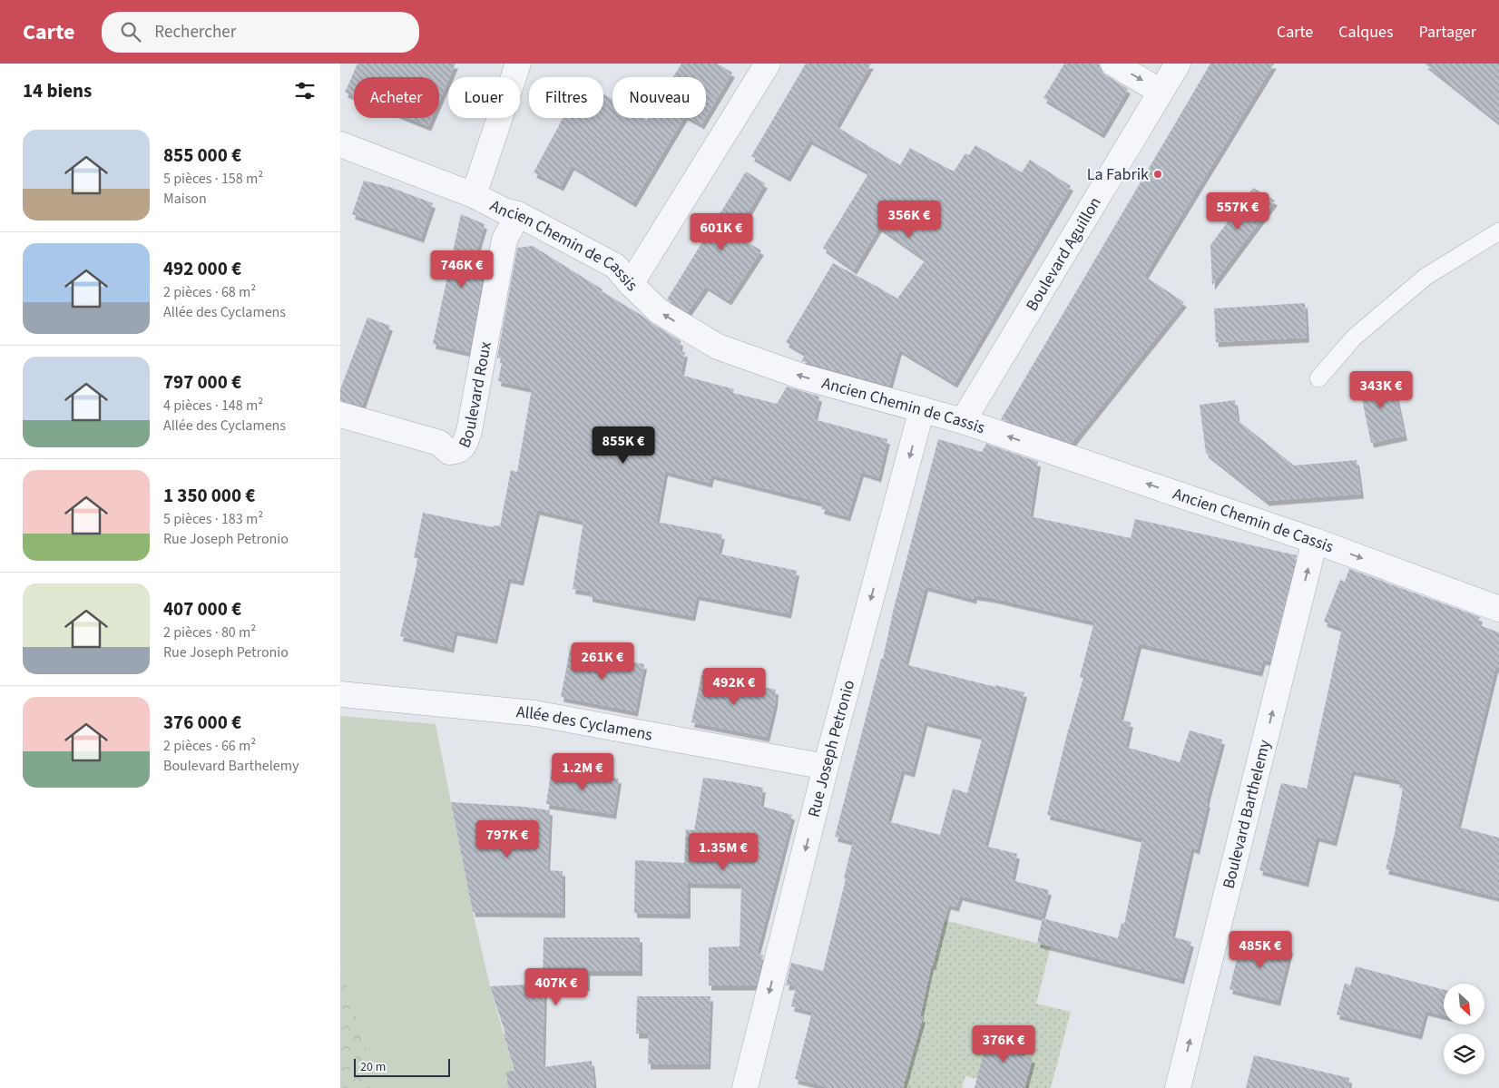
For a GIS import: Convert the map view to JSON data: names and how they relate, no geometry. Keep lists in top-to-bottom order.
{
  "streets": {
    "street": [
      "Ancien Chemin de Cassis",
      "Boulevard Aguillon",
      "Boulevard Roux",
      "Allée des Cyclamens",
      "Rue Joseph Petronio",
      "Boulevard Barthelemy"
    ]
  },
  "crossings": [
    ["Ancien Chemin de Cassis", "Boulevard Aguillon"],
    ["Ancien Chemin de Cassis", "Boulevard Roux"],
    ["Ancien Chemin de Cassis", "Rue Joseph Petronio"],
    ["Ancien Chemin de Cassis", "Boulevard Barthelemy"],
    ["Allée des Cyclamens", "Rue Joseph Petronio"]
  ],
  "one_way": ["Rue Joseph Petronio", "Boulevard Barthelemy"],
  "places": ["La Fabrik"],
  "scale_bar": "20 m",
  "north": "bottom right",
  "page": {
    "header": "Carte",
    "search": "Rechercher",
    "nav": ["Carte", "Calques", "Partager"],
    "heading": "14 biens",
    "chip": [
      "Acheter",
      "Louer",
      "Filtres",
      "Nouveau"
    ],
    "list": [
      {
        "name": "855 000 €",
        "note": "5 pièces · 158 m² · Maison"
      },
      {
        "name": "492 000 €",
        "note": "2 pièces · 68 m² · Allée des Cyclamens"
      },
      {
        "name": "797 000 €",
        "note": "4 pièces · 148 m² · Allée des Cyclamens"
      },
      {
        "name": "1 350 000 €",
        "note": "5 pièces · 183 m² · Rue Joseph Petronio"
      },
      {
        "name": "407 000 €",
        "note": "2 pièces · 80 m² · Rue Joseph Petronio"
      },
      {
        "name": "376 000 €",
        "note": "2 pièces · 66 m² · Boulevard Barthelemy"
      }
    ],
    "price": [
      "557K €",
      "356K €",
      "601K €",
      "746K €",
      "343K €",
      "855K €",
      "261K €",
      "492K €",
      "1.2M €",
      "797K €",
      "1.35M €",
      "485K €",
      "407K €",
      "376K €"
    ],
    "scale": "20 m"
  }
}
